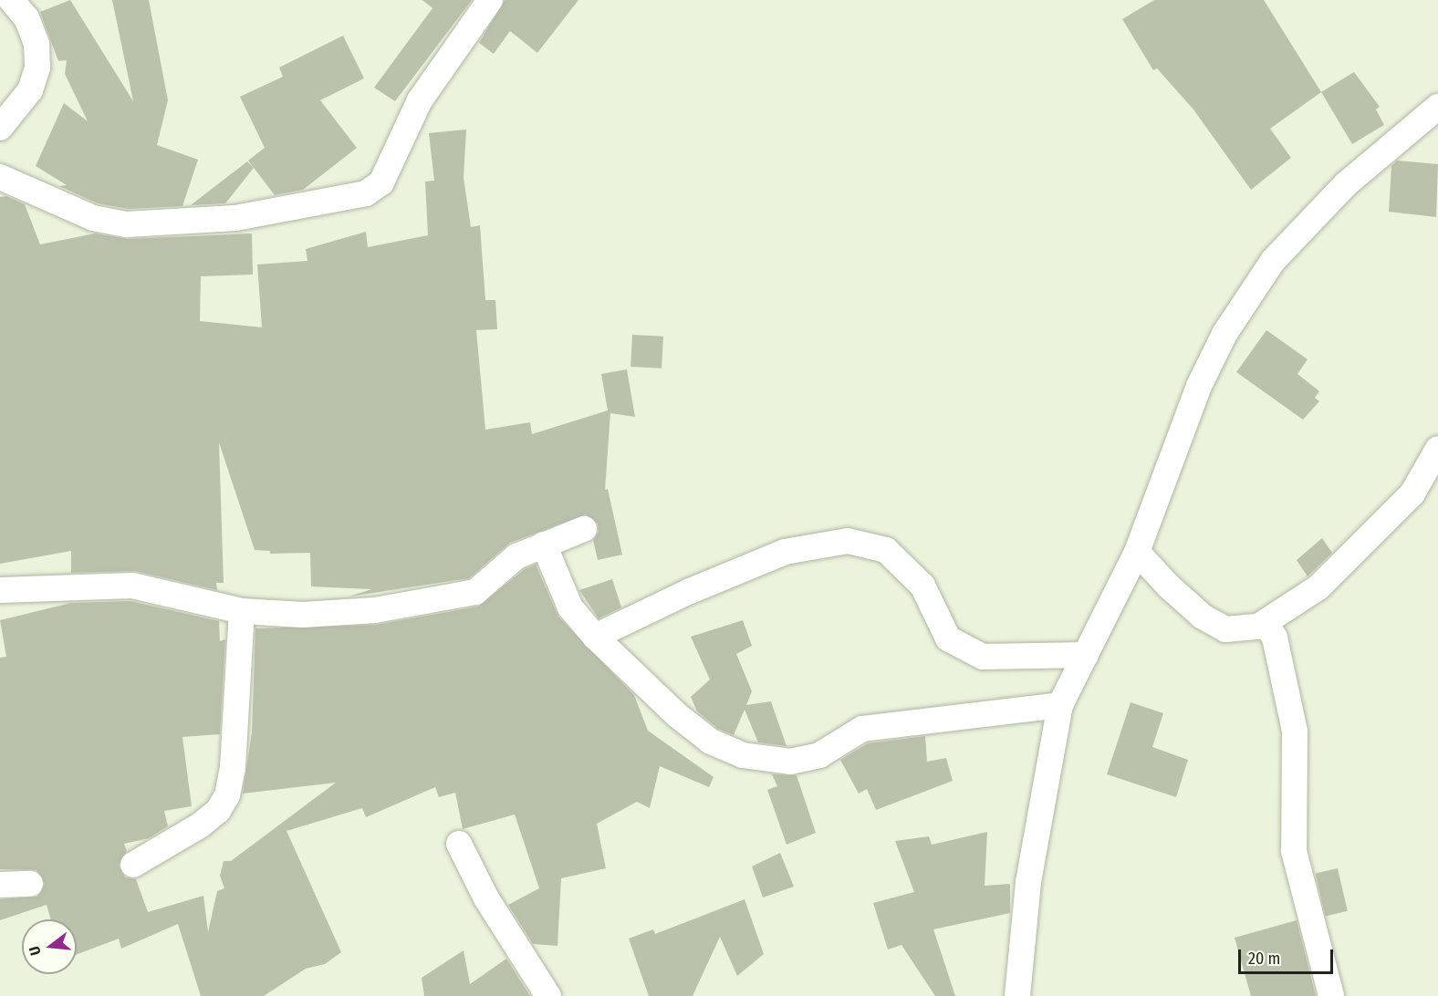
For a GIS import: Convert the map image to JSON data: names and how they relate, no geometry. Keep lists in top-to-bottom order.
{
  "scale_bar": "20 m",
  "north": "left"
}
